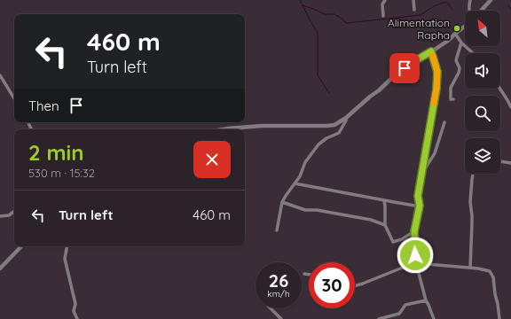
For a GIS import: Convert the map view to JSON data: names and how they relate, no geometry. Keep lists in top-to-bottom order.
{
  "places": ["Alimentation Rapha"],
  "north": "top left",
  "page": {
    "turn": ["460 m", "Turn left"],
    "then": "Then",
    "heading": ["2 min", "530 m · 15:32"],
    "list": [
      {
        "name": "Turn left",
        "value": "460 m"
      }
    ],
    "speed": "26 km/h",
    "limit": "30"
  }
}
